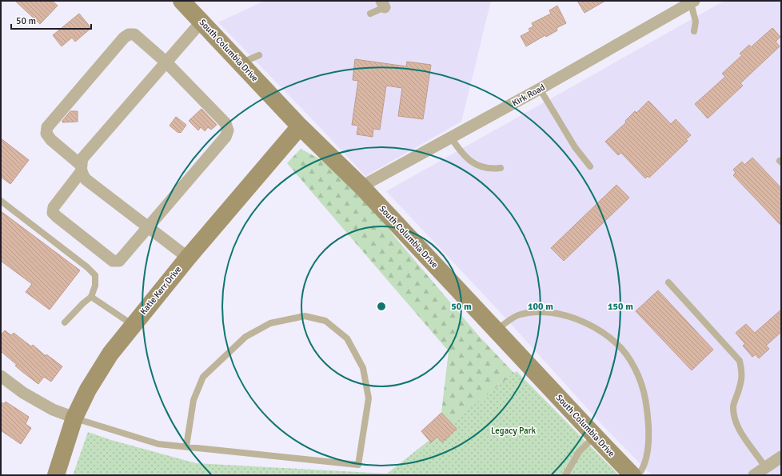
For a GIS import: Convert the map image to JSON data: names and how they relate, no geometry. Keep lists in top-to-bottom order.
{
  "streets": {
    "main road": ["South Columbia Drive", "Katie Kerr Drive"],
    "street": ["Kirk Road"]
  },
  "crossings": [
    ["South Columbia Drive", "Kirk Road"],
    ["South Columbia Drive", "Katie Kerr Drive"]
  ],
  "parks": ["Legacy Park"],
  "scale_bar": "50 m",
  "rings": ["50 m", "100 m", "150 m"]
}
